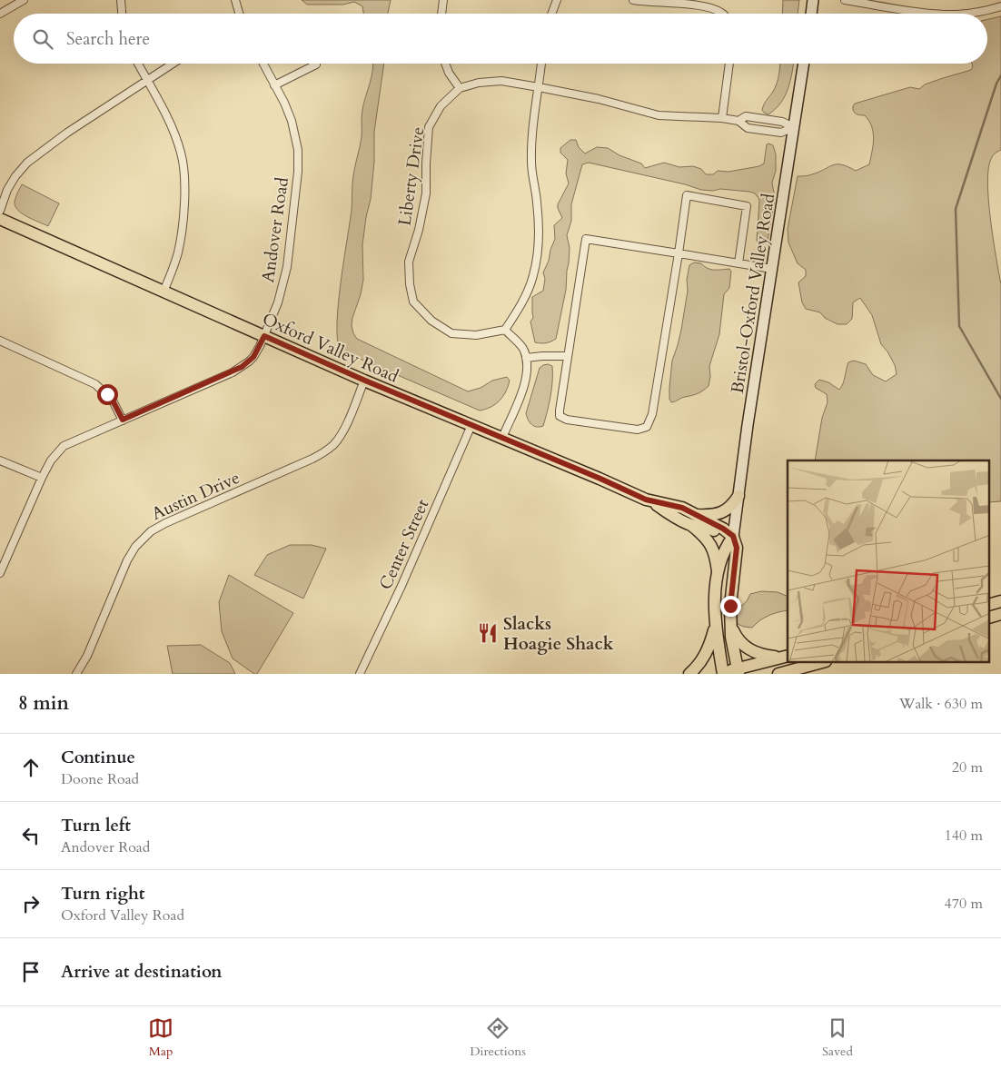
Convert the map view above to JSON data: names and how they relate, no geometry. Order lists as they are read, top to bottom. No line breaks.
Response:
{"streets":{"main road":["Bristol-Oxford Valley Road","Oxford Valley Road"],"street":["Liberty Drive","Andover Road","Austin Drive","Center Street"]},"crossings":[["Andover Road","Oxford Valley Road"],["Bristol-Oxford Valley Road","Oxford Valley Road"],["Oxford Valley Road","Austin Drive"],["Oxford Valley Road","Center Street"]],"places":{"restaurant":["Slacks Hoagie Shack"]},"page":{"search":"Search here","heading":["8 min","Walk · 630 m"],"list":[["Continue","Doone Road","20 m"],["Turn left","Andover Road","140 m"],["Turn right","Oxford Valley Road","470 m"],"Arrive at destination"],"nav":["Map","Directions","Saved"]}}
